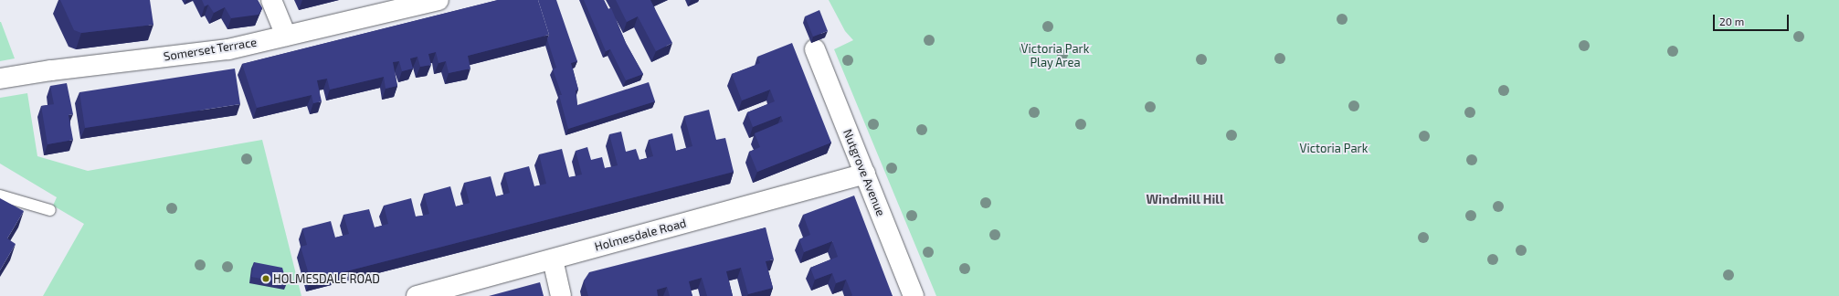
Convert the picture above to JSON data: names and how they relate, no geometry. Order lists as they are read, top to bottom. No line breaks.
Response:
{"streets":{"street":["Somerset Terrace","Nutgrove Avenue","Holmesdale Road"]},"crossings":[["Nutgrove Avenue","Holmesdale Road"]],"districts":["Windmill Hill"],"parks":["Victoria Park Play Area","Victoria Park"],"places":["HOLMESDALE ROAD"],"scale_bar":"20 m"}
